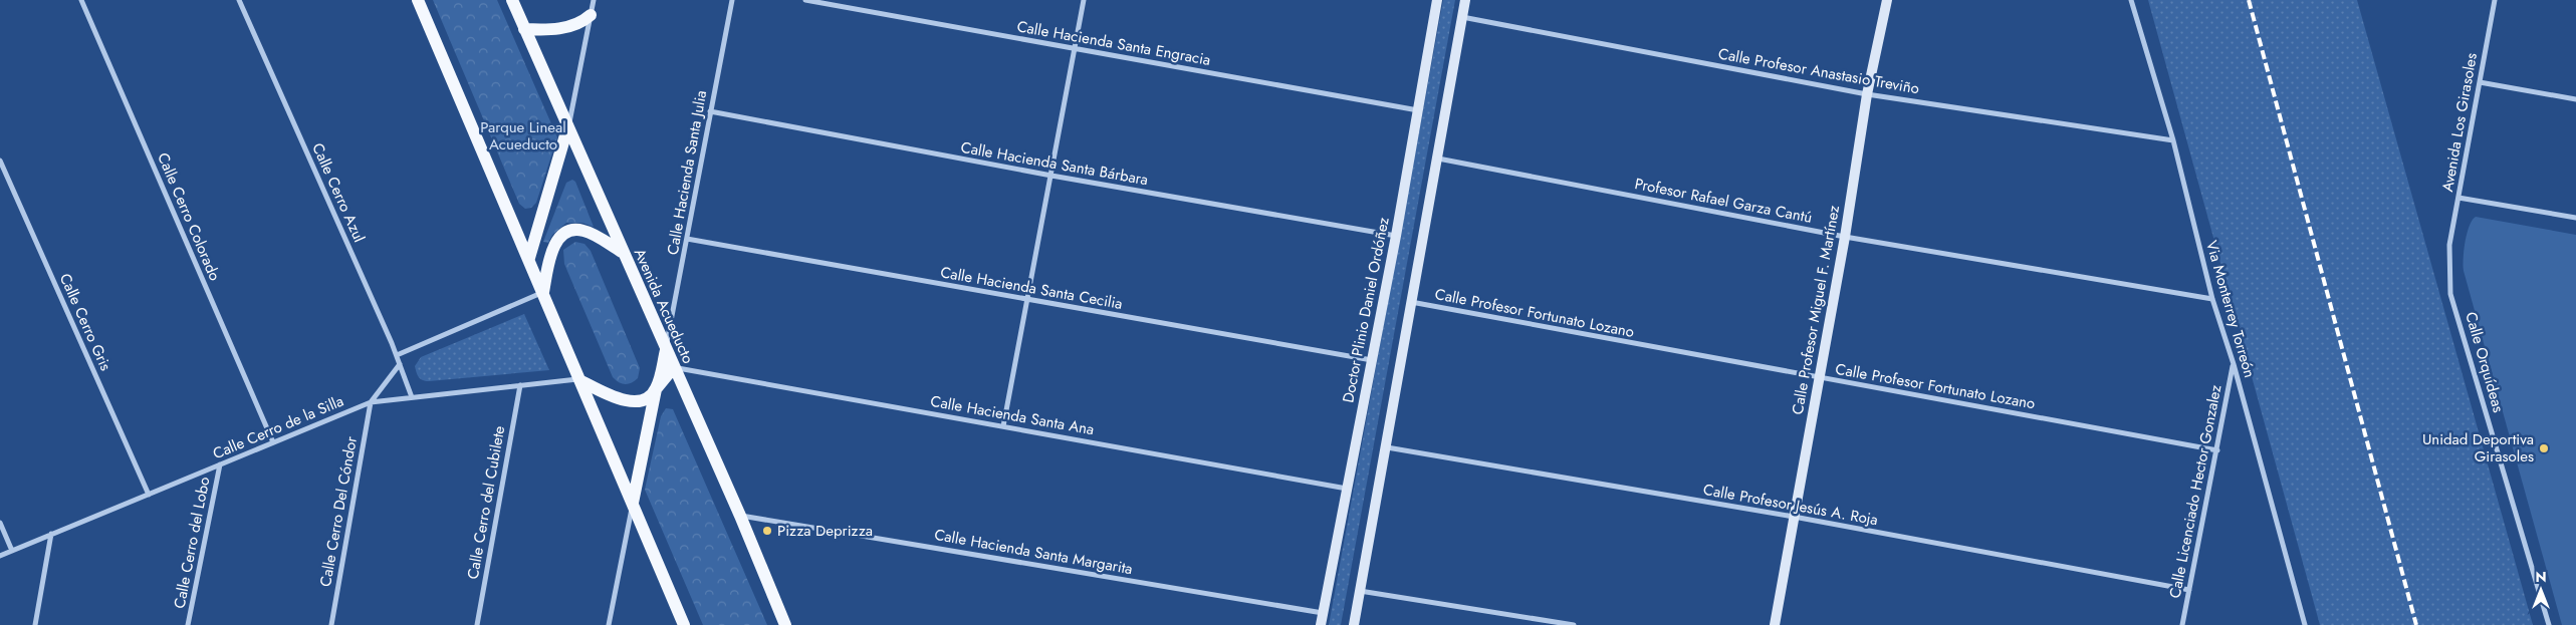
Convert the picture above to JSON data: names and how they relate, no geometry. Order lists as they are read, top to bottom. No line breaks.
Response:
{"streets":{"main road":["Avenida Acueducto"],"street":["Calle Hacienda Santa Engracia","Calle Profesor Anastasio Treviño","Avenida Los Girasoles","Calle Hacienda Santa Bárbara","Calle Hacienda Santa Julia","Calle Cerro Azul","Profesor Rafael Garza Cantú","Calle Cerro Colorado","Calle Hacienda Santa Cecilia","Via Monterrey Torreón","Doctor Plinio Daniel Ordóñez","Calle Profesor Miguel F. Martínez","Calle Profesor Fortunato Lozano","Calle Cerro Gris","Calle Orquídeas","Calle Hacienda Santa Ana","Calle Cerro de la Silla","Calle Licenciado Hector Gonzalez","Calle Cerro del Cubilete","Calle Profesor Jesús A. Roja","Calle Cerro Del Cóndor","Calle Cerro del Lobo","Calle Hacienda Santa Margarita"]},"crossings":[["Calle Hacienda Santa Engracia","Doctor Plinio Daniel Ordóñez"],["Calle Profesor Anastasio Treviño","Via Monterrey Torreón"],["Calle Profesor Anastasio Treviño","Calle Profesor Miguel F. Martínez"],["Avenida Los Girasoles","Calle Orquídeas"],["Calle Hacienda Santa Bárbara","Calle Hacienda Santa Julia"],["Calle Hacienda Santa Bárbara","Doctor Plinio Daniel Ordóñez"],["Calle Hacienda Santa Julia","Calle Hacienda Santa Cecilia"],["Calle Hacienda Santa Julia","Avenida Acueducto"],["Calle Cerro Azul","Calle Cerro de la Silla"],["Profesor Rafael Garza Cantú","Via Monterrey Torreón"],["Profesor Rafael Garza Cantú","Calle Profesor Miguel F. Martínez"],["Calle Cerro Colorado","Calle Cerro de la Silla"],["Calle Hacienda Santa Cecilia","Doctor Plinio Daniel Ordóñez"],["Avenida Acueducto","Calle Hacienda Santa Ana"],["Avenida Acueducto","Calle Hacienda Santa Margarita"],["Via Monterrey Torreón","Calle Licenciado Hector Gonzalez"],["Doctor Plinio Daniel Ordóñez","Calle Hacienda Santa Ana"],["Doctor Plinio Daniel Ordóñez","Calle Hacienda Santa Margarita"],["Calle Profesor Miguel F. Martínez","Calle Profesor Fortunato Lozano"],["Calle Profesor Miguel F. Martínez","Calle Profesor Jesús A. Roja"],["Calle Profesor Fortunato Lozano","Calle Licenciado Hector Gonzalez"],["Calle Cerro Gris","Calle Cerro de la Silla"],["Calle Cerro de la Silla","Calle Cerro del Cubilete"],["Calle Cerro de la Silla","Calle Cerro Del Cóndor"],["Calle Cerro de la Silla","Calle Cerro del Lobo"],["Calle Licenciado Hector Gonzalez","Calle Profesor Jesús A. Roja"]],"parks":["Parque Lineal Acueducto"],"places":["Unidad Deportiva Girasoles","Pizza Deprizza"],"north":"top"}
